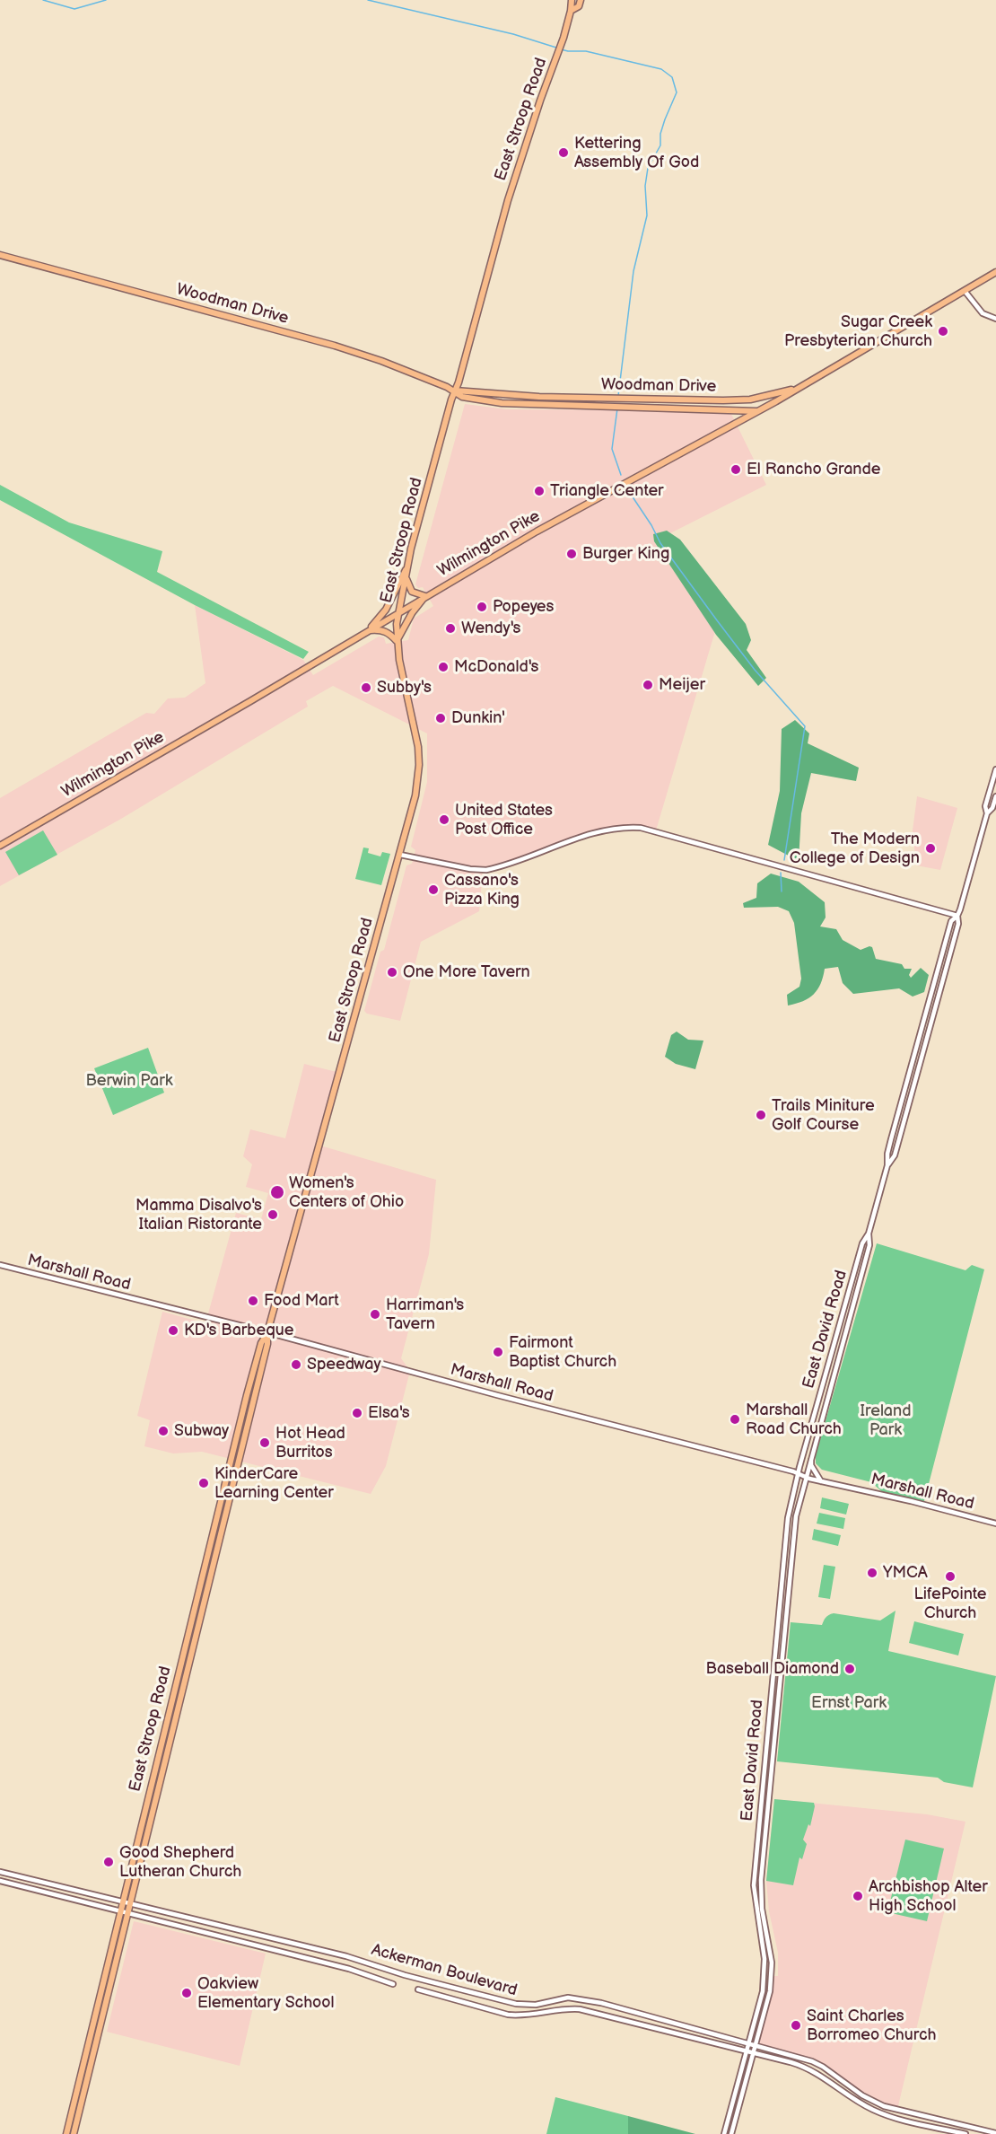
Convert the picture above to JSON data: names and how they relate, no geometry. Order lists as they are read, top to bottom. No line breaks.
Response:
{"streets":{"main road":["East Stroop Road","Woodman Drive","Wilmington Pike"],"street":["Marshall Road","East David Road","Ackerman Boulevard"]},"crossings":[["East Stroop Road","Woodman Drive"],["East Stroop Road","Wilmington Pike"],["East Stroop Road","Marshall Road"],["East Stroop Road","Ackerman Boulevard"],["Woodman Drive","Wilmington Pike"],["Marshall Road","East David Road"],["East David Road","Ackerman Boulevard"]],"parks":["Berwin Park","Ireland Park","Ernst Park"],"places":["Kettering Assembly Of God","Sugar Creek Presbyterian Church","El Rancho Grande","Triangle Center","Burger King","Popeyes","Wendy's","McDonald's","Meijer","Subby's","Dunkin'","United States Post Office","The Modern College of Design","Cassano's Pizza King","One More Tavern","Trails Miniture Golf Course","Women's Centers of Ohio","Mamma Disalvo's Italian Ristorante","Food Mart","Harriman's Tavern","KD's Barbeque","Fairmont Baptist Church","Speedway","Elsa's","Marshall Road Church","Subway","Hot Head Burritos","KinderCare Learning Center","YMCA","LifePointe Church","Baseball Diamond","Good Shepherd Lutheran Church","Archbishop Alter High School","Oakview Elementary School","Saint Charles Borromeo Church"]}
